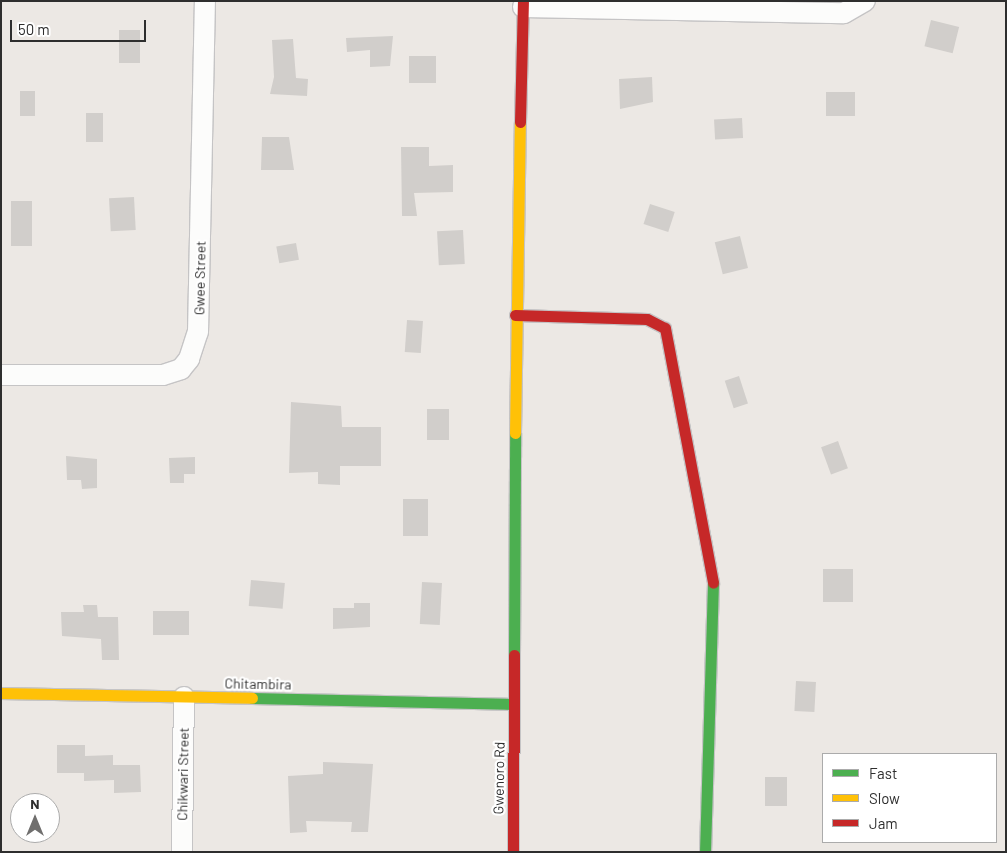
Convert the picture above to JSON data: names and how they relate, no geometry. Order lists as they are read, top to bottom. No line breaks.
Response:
{"streets":{"street":["Gwee Street","Chitambira","Chikwari Street","Gwenoro Rd"]},"crossings":[["Chitambira","Chikwari Street"],["Chitambira","Gwenoro Rd"]],"legend":["Fast","Slow","Jam"],"scale_bar":"50 m","north":"top"}
